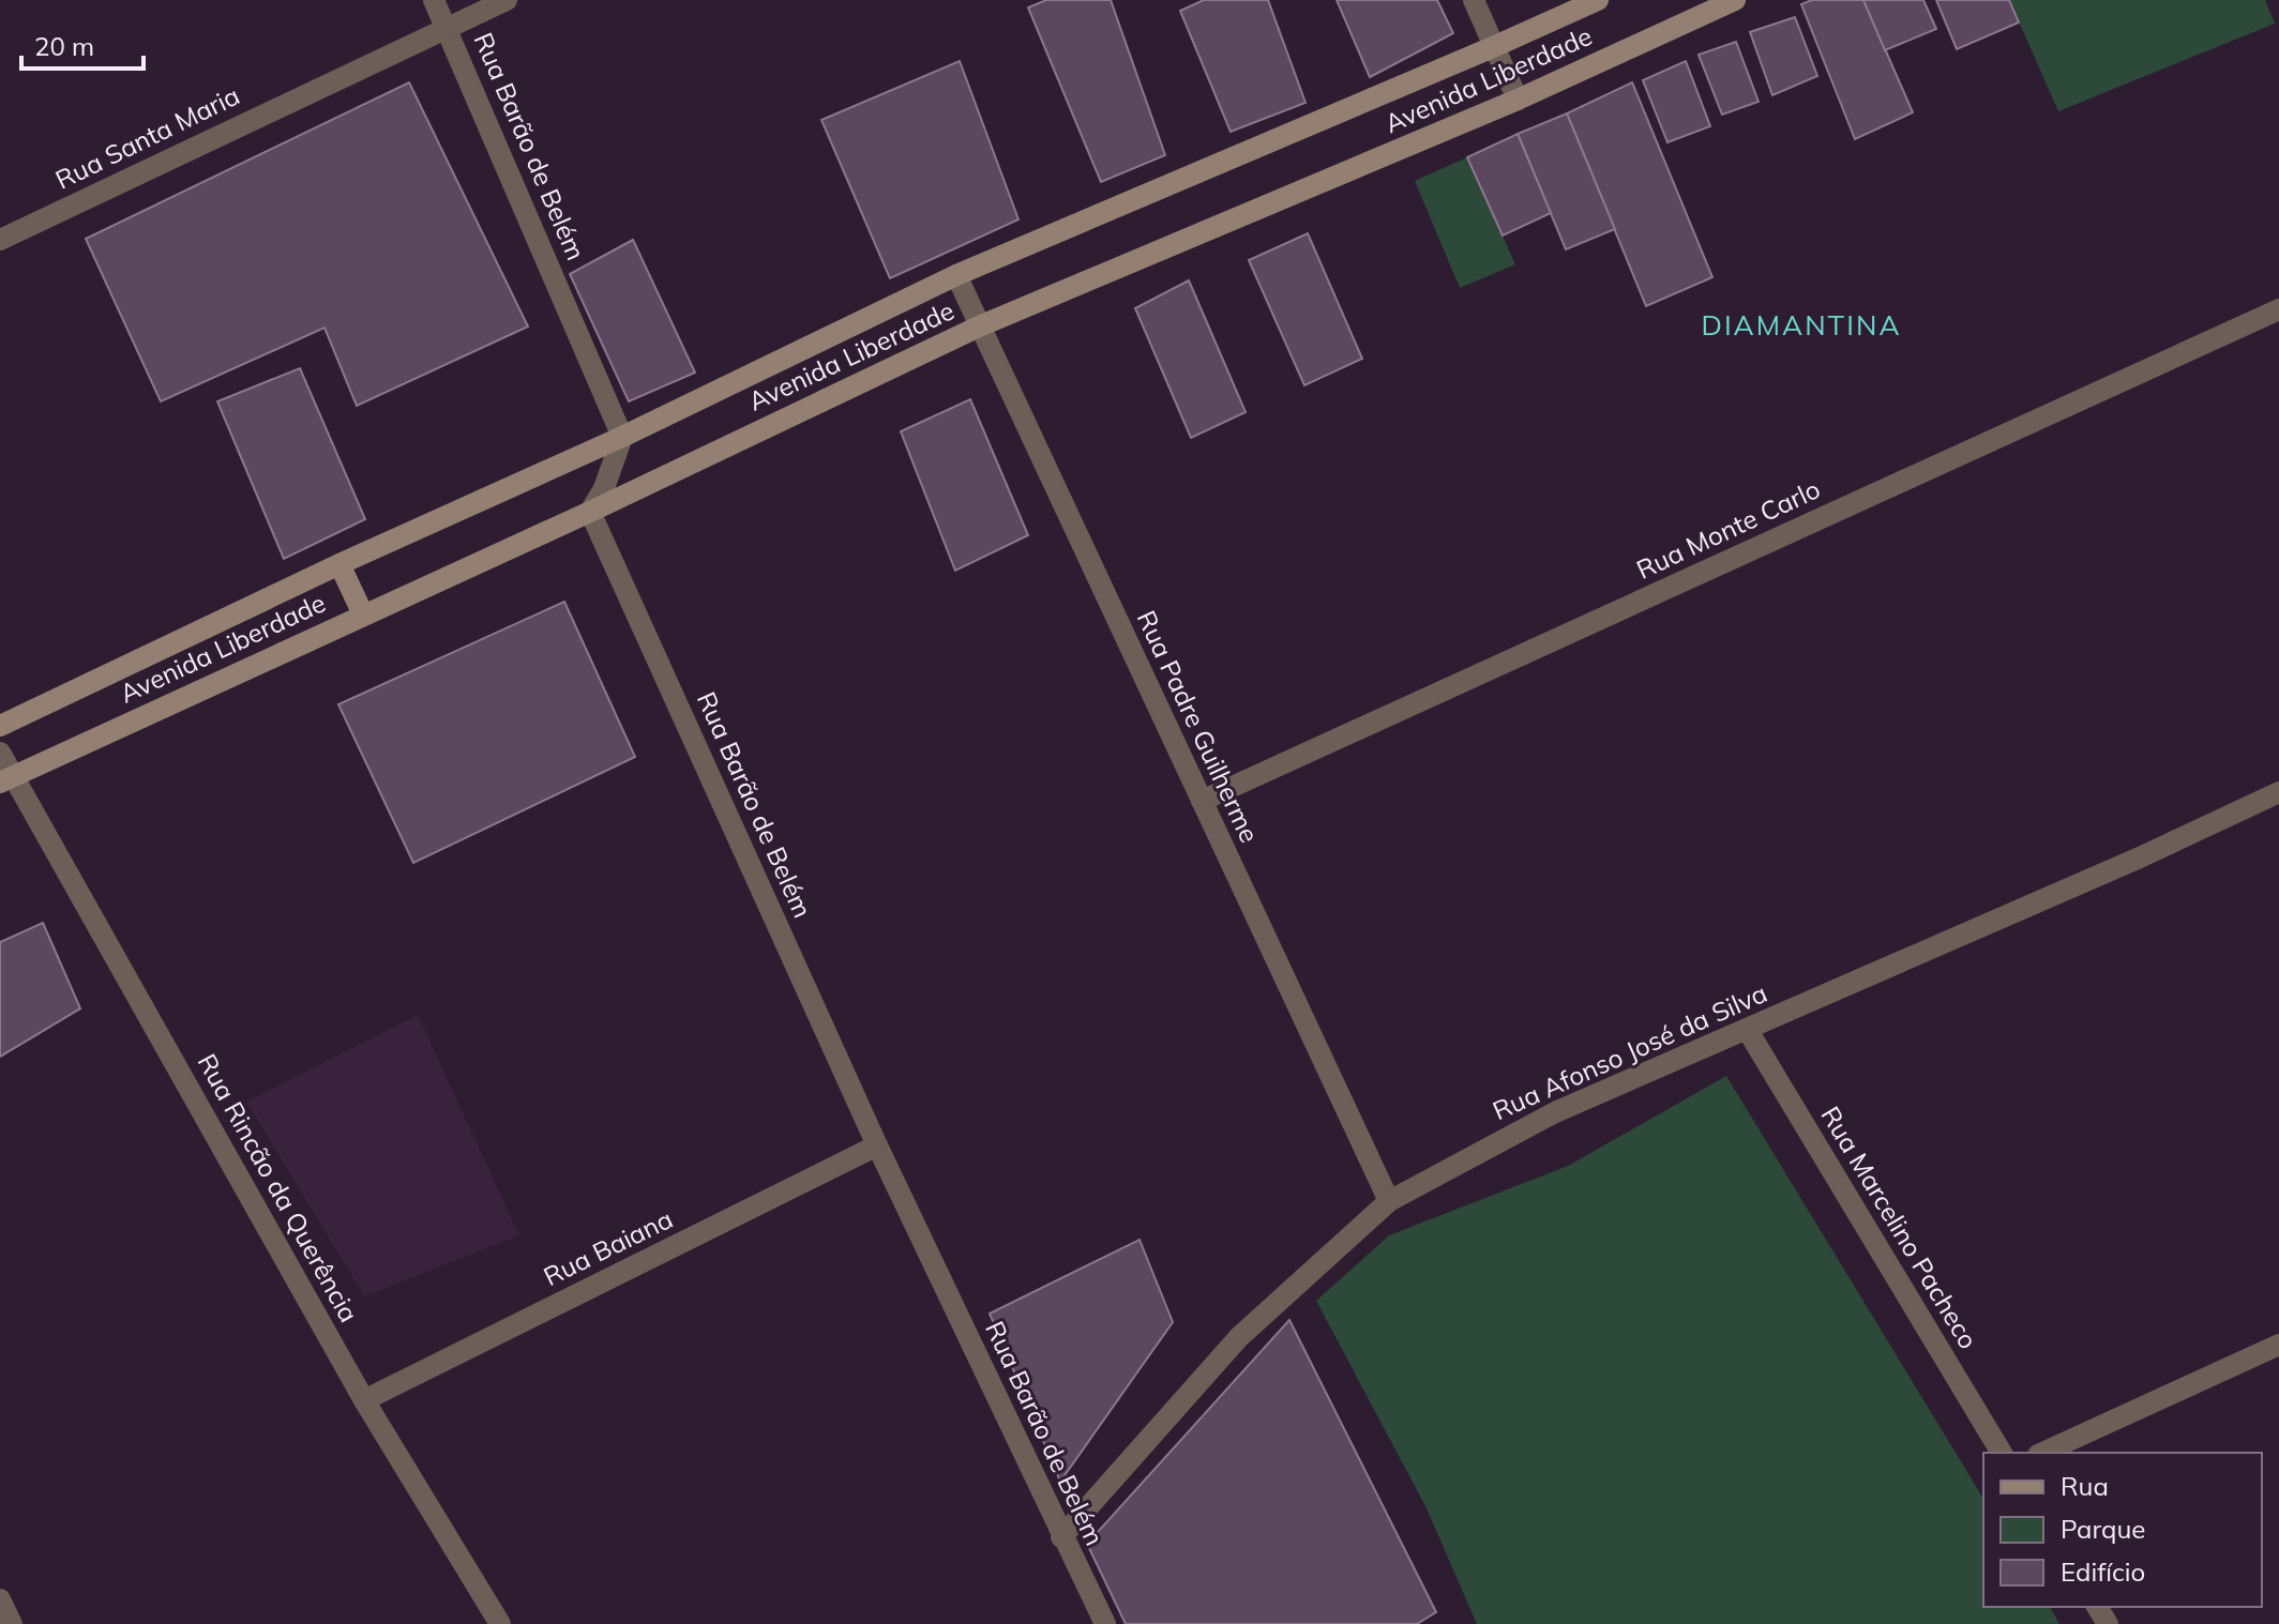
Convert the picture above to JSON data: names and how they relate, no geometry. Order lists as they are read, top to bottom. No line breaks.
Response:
{"streets":{"main road":["Avenida Liberdade"],"street":["Rua Santa Maria","Rua Barão de Belém","Rua Monte Carlo","Rua Padre Guilherme","Rua Afonso José da Silva","Rua Rincão da Querência","Rua Marcelino Pacheco","Rua Baiana"]},"crossings":[["Avenida Liberdade","Rua Barão de Belém"],["Avenida Liberdade","Rua Padre Guilherme"],["Avenida Liberdade","Rua Rincão da Querência"],["Rua Santa Maria","Rua Barão de Belém"],["Rua Barão de Belém","Rua Afonso José da Silva"],["Rua Barão de Belém","Rua Baiana"],["Rua Monte Carlo","Rua Padre Guilherme"],["Rua Padre Guilherme","Rua Afonso José da Silva"],["Rua Afonso José da Silva","Rua Marcelino Pacheco"],["Rua Rincão da Querência","Rua Baiana"]],"districts":["DIAMANTINA"],"legend":["Rua","Parque","Edifício"],"scale_bar":"20 m"}
